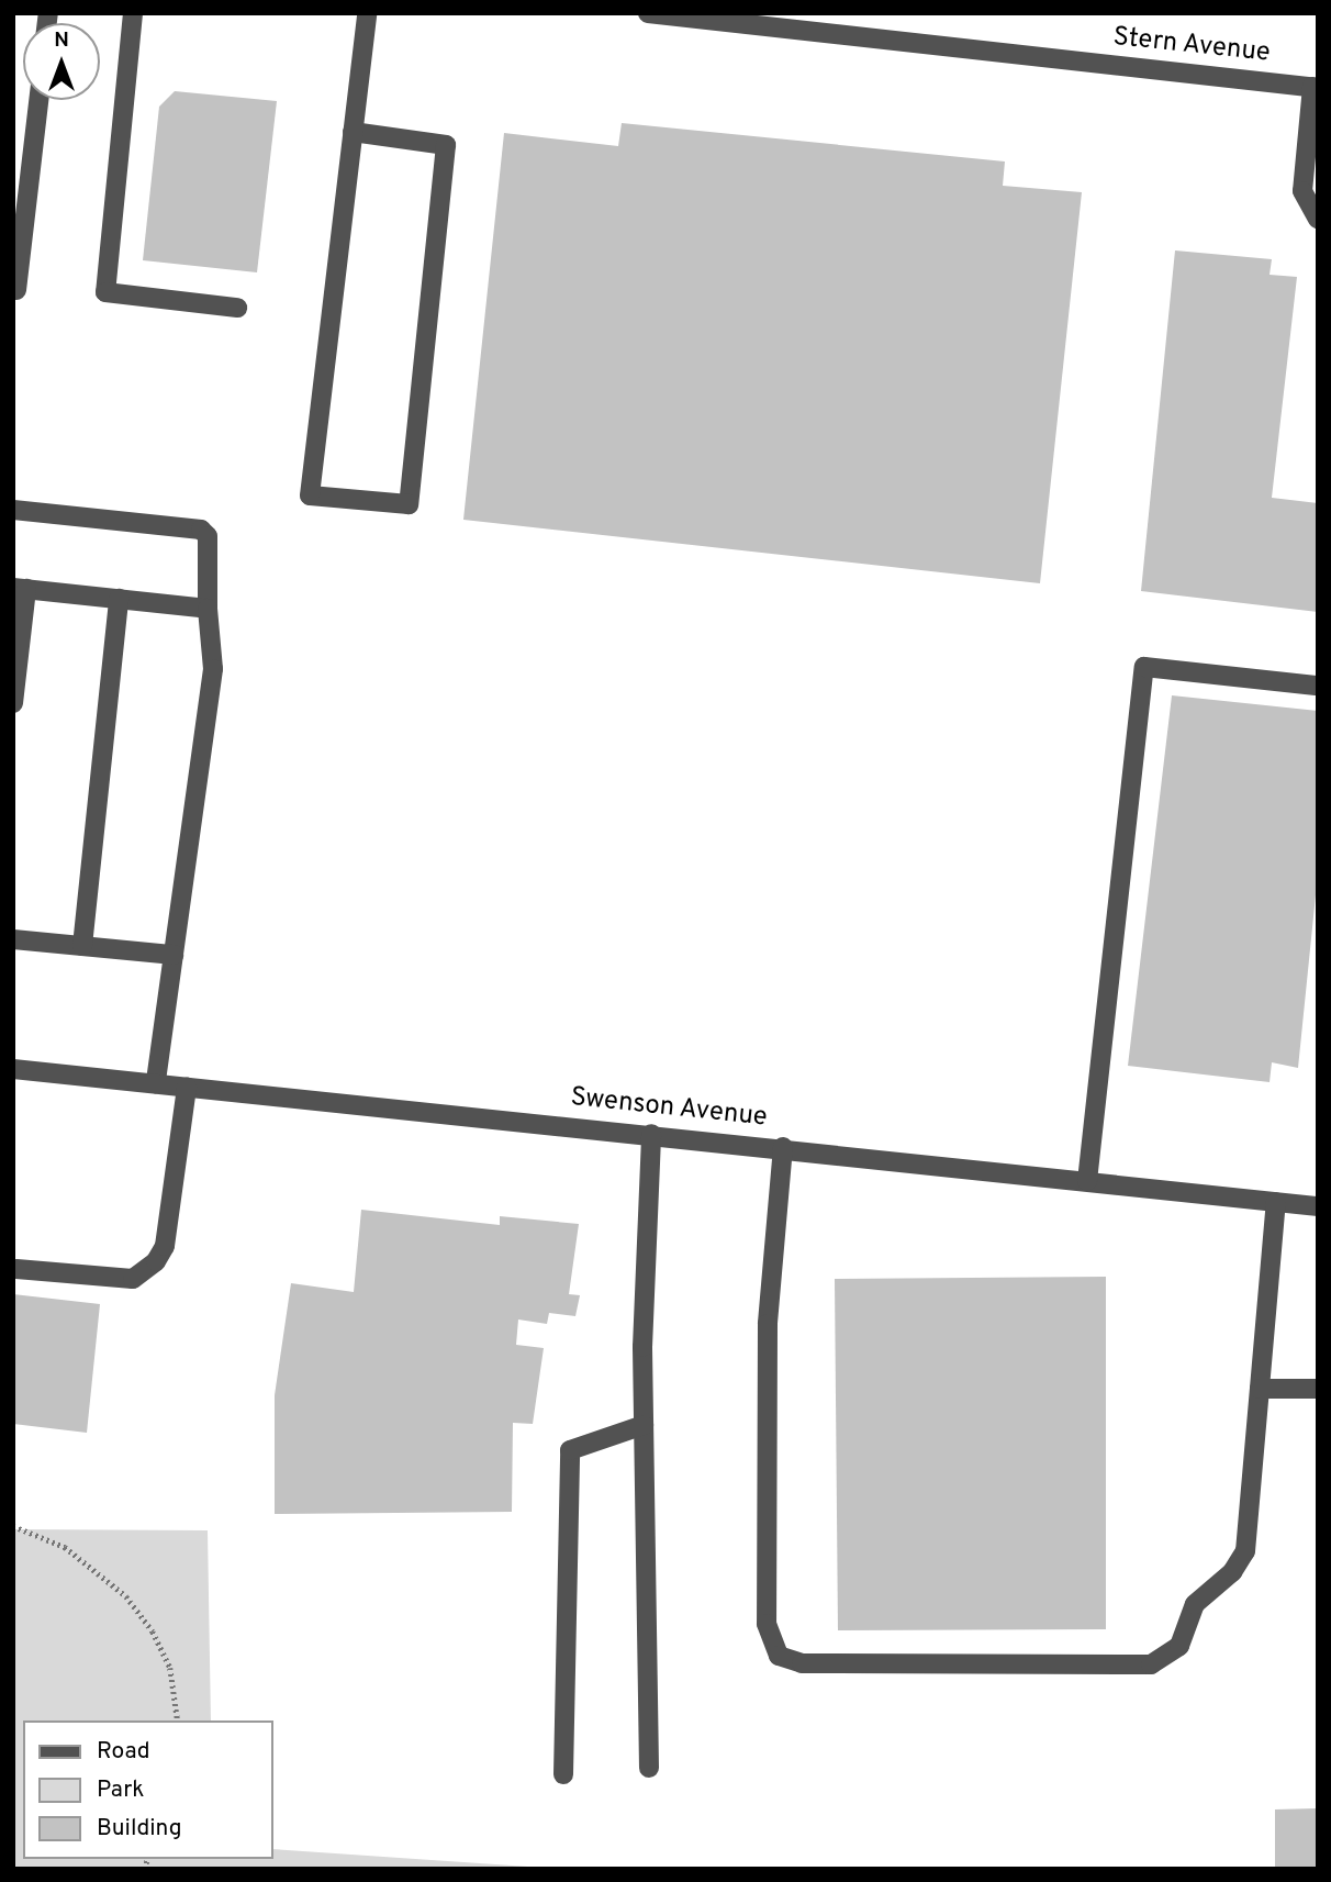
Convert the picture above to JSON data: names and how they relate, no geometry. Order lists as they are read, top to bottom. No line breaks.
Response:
{"streets":{"street":["Stern Avenue","Swenson Avenue"]},"legend":["Road","Park","Building"],"north":"top"}
